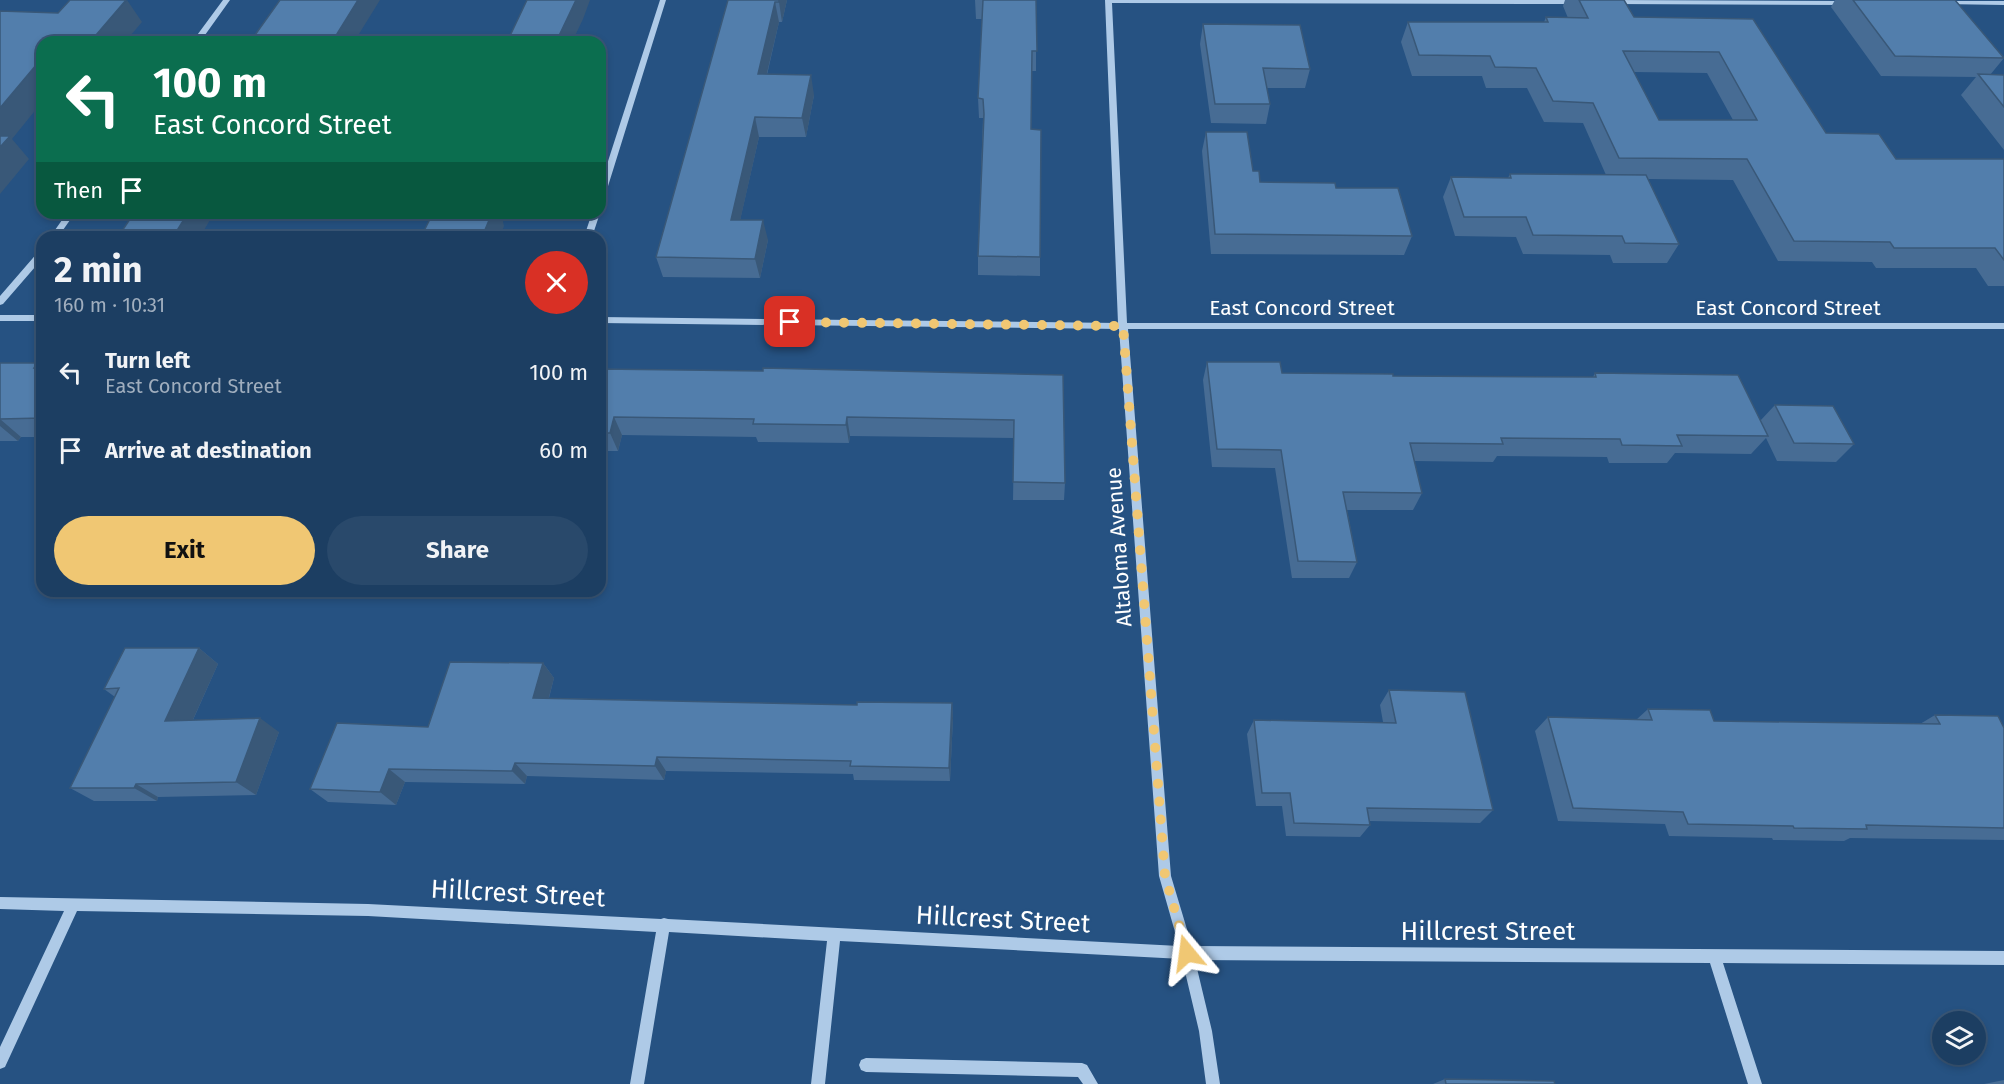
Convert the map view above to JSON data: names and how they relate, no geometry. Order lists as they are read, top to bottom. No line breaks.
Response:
{"streets":{"street":["East Concord Street","Altaloma Avenue","Hillcrest Street"]},"crossings":[["East Concord Street","Altaloma Avenue"],["Altaloma Avenue","Hillcrest Street"]],"page":{"turn":["100 m","East Concord Street"],"then":"Then","heading":["2 min","160 m · 10:31"],"list":[{"name":"Turn left","note":"East Concord Street","value":"100 m"},{"name":"Arrive at destination","value":"60 m"}],"buttons":["Exit","Share"]}}
